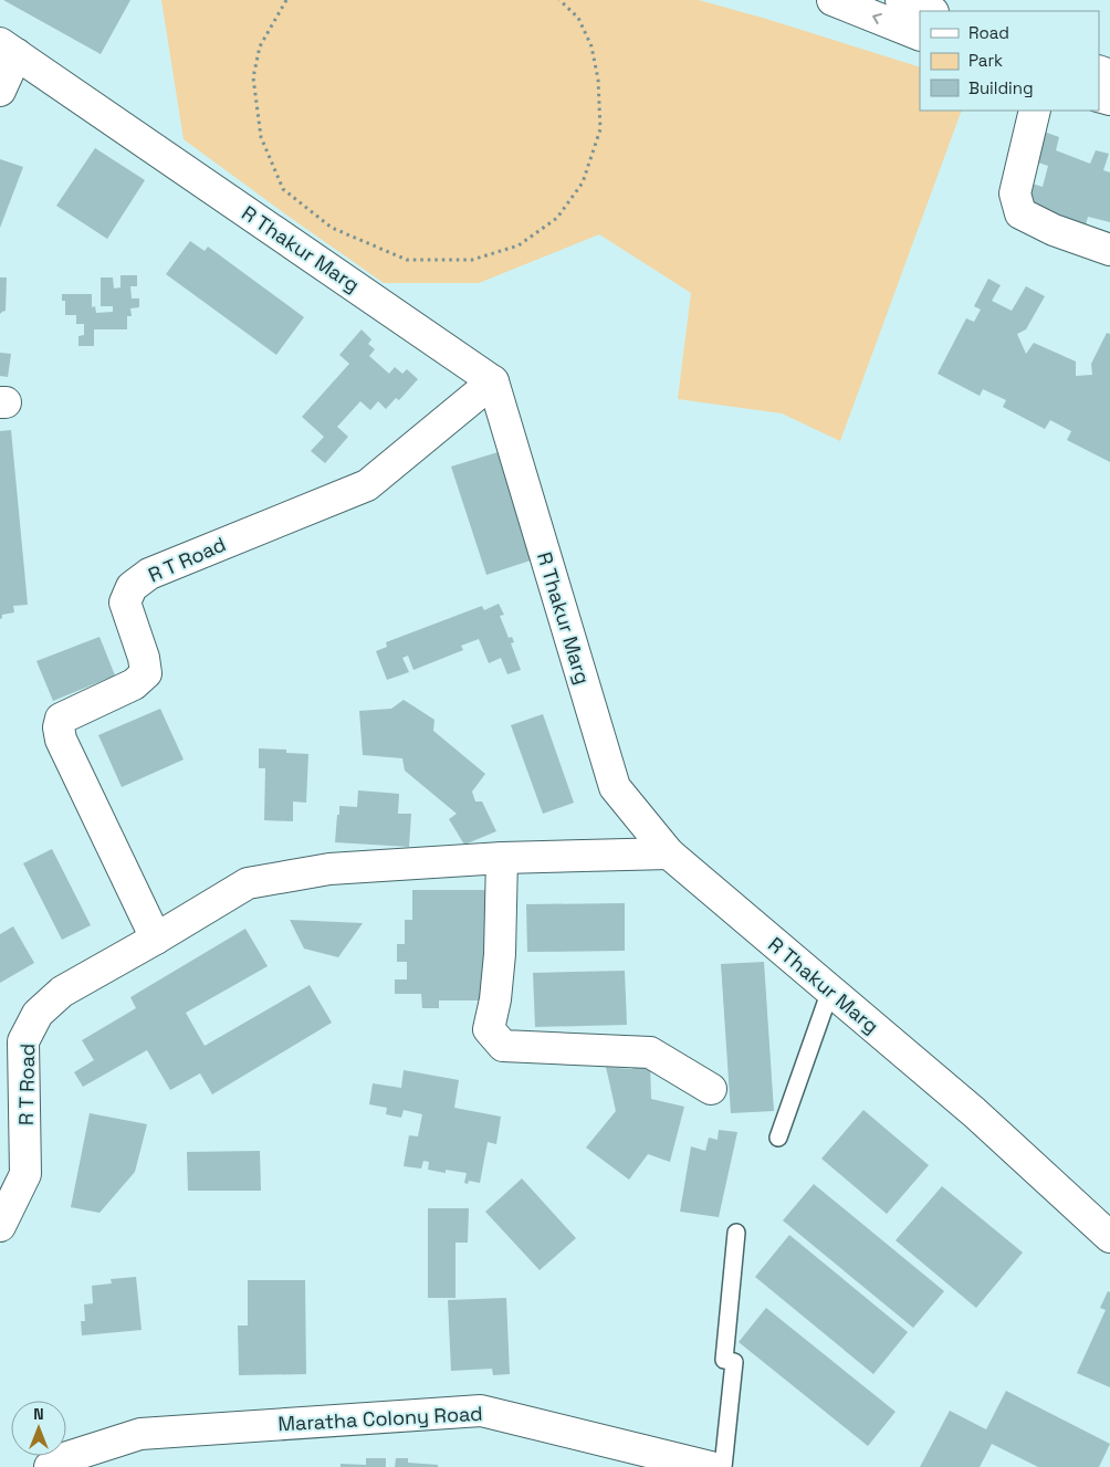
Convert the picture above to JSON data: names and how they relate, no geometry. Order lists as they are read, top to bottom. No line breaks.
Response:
{"streets":{"street":["R Thakur Marg","R T Road","Maratha Colony Road"]},"crossings":[["R Thakur Marg","R T Road"]],"legend":["Road","Park","Building"],"north":"top"}
